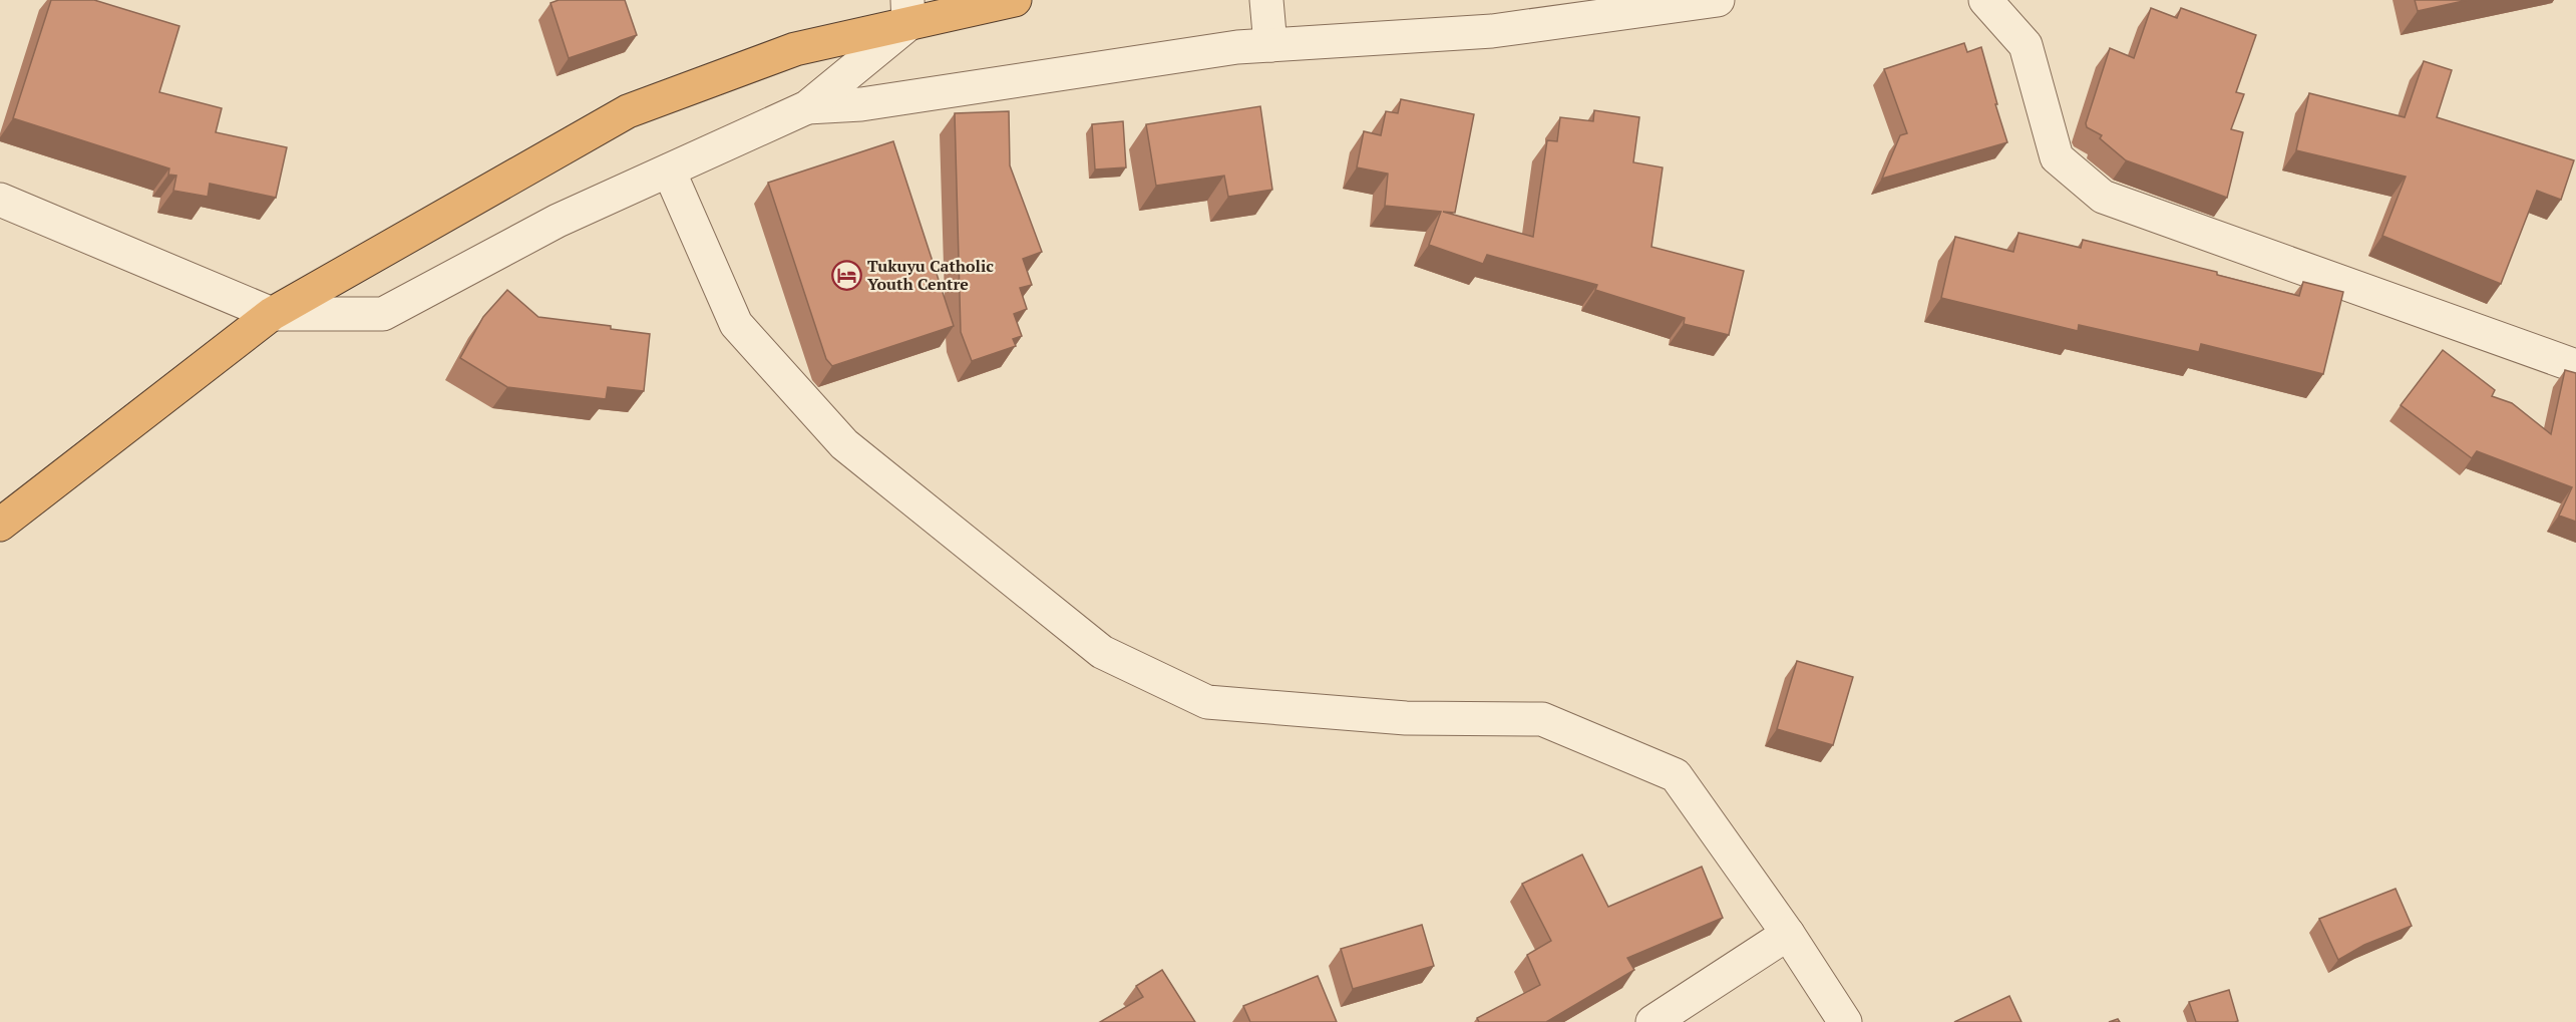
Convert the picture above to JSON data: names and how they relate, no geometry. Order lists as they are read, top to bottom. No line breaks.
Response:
{"places":{"hotel":["Tukuyu Catholic Youth Centre"]}}
